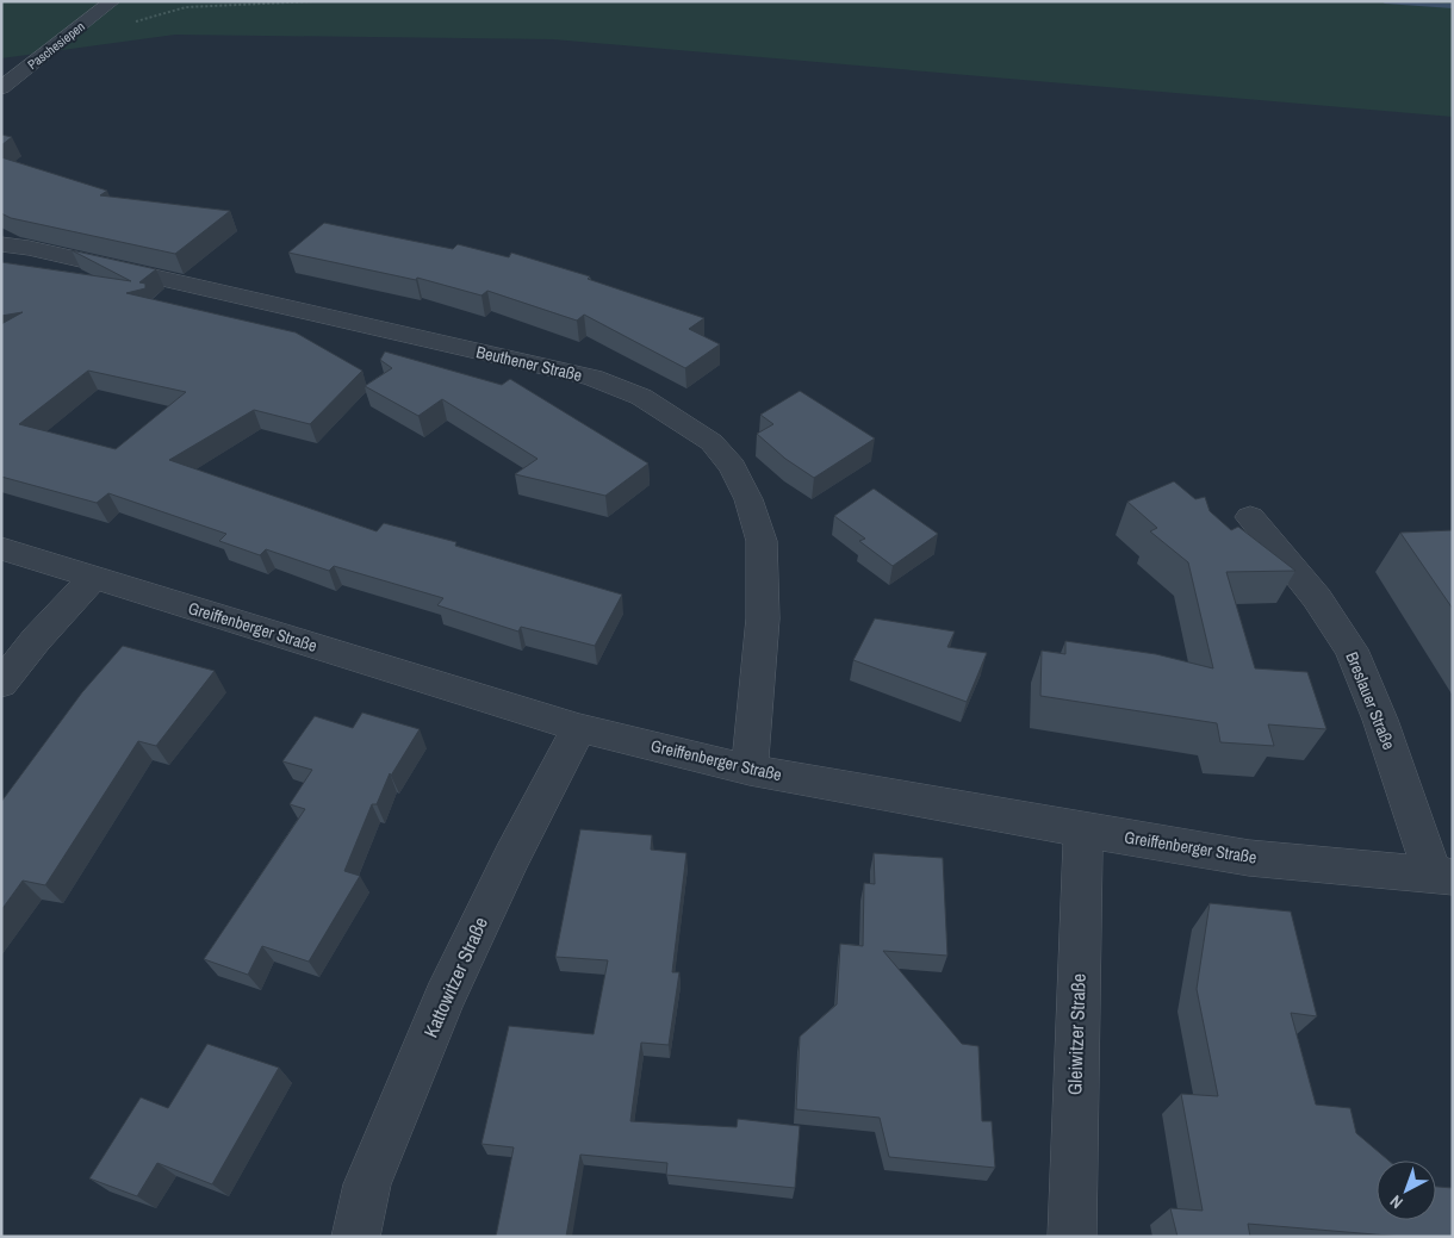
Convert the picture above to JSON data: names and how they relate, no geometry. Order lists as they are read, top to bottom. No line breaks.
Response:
{"streets":{"street":["Paschesiepen","Beuthener Straße","Greiffenberger Straße","Breslauer Straße","Kattowitzer Straße","Gleiwitzer Straße"]},"crossings":[["Beuthener Straße","Greiffenberger Straße"],["Greiffenberger Straße","Breslauer Straße"],["Greiffenberger Straße","Kattowitzer Straße"],["Greiffenberger Straße","Gleiwitzer Straße"]],"north":"bottom left"}
